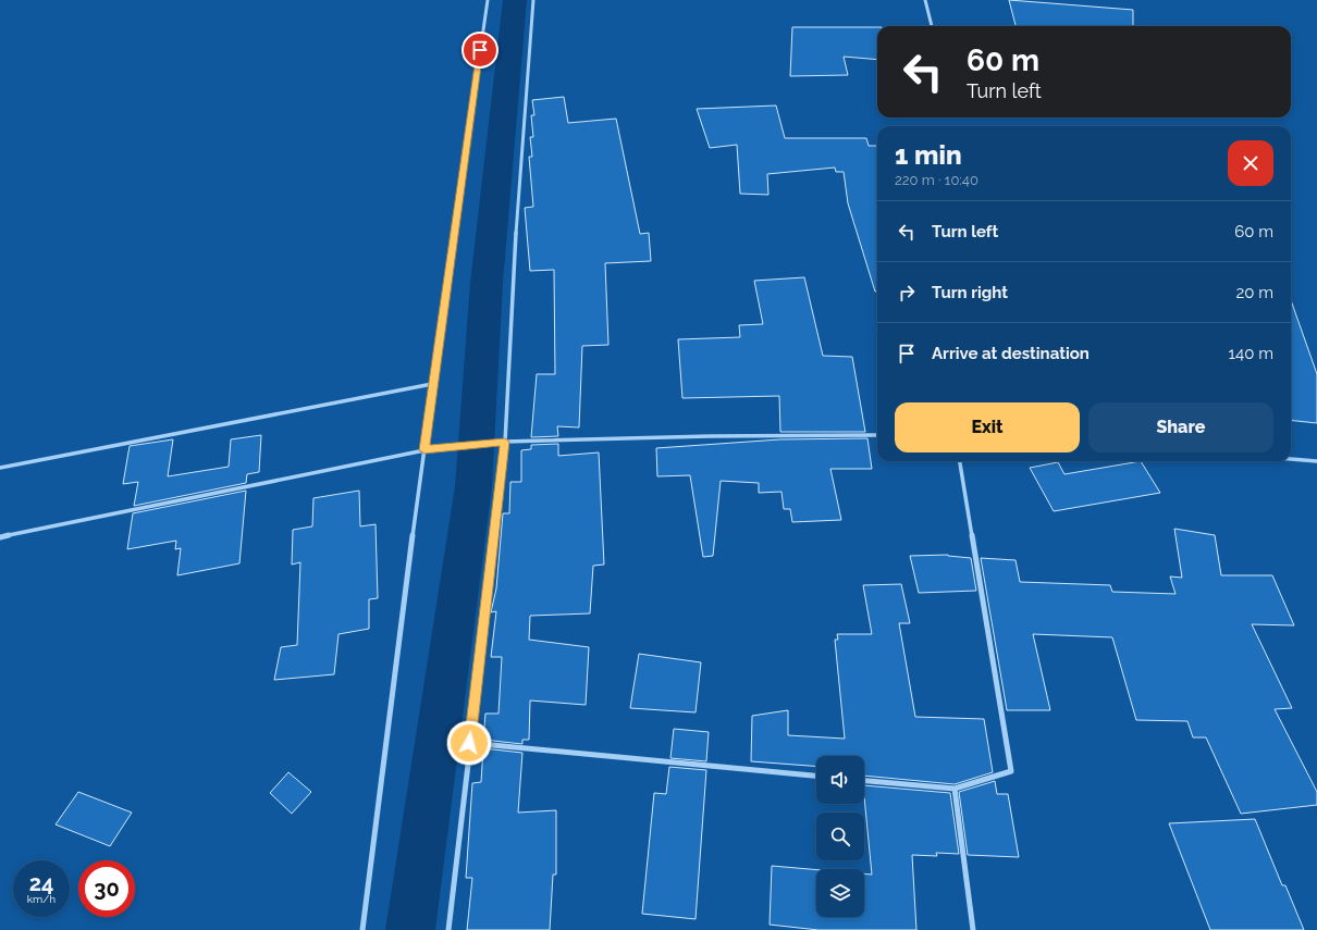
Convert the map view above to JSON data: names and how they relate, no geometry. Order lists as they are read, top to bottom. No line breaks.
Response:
{"page":{"turn":["60 m","Turn left"],"heading":["1 min","220 m · 10:40"],"list":[{"name":"Turn left","value":"60 m"},{"name":"Turn right","value":"20 m"},{"name":"Arrive at destination","value":"140 m"}],"buttons":["Exit","Share"],"speed":"24 km/h","limit":"30"}}
